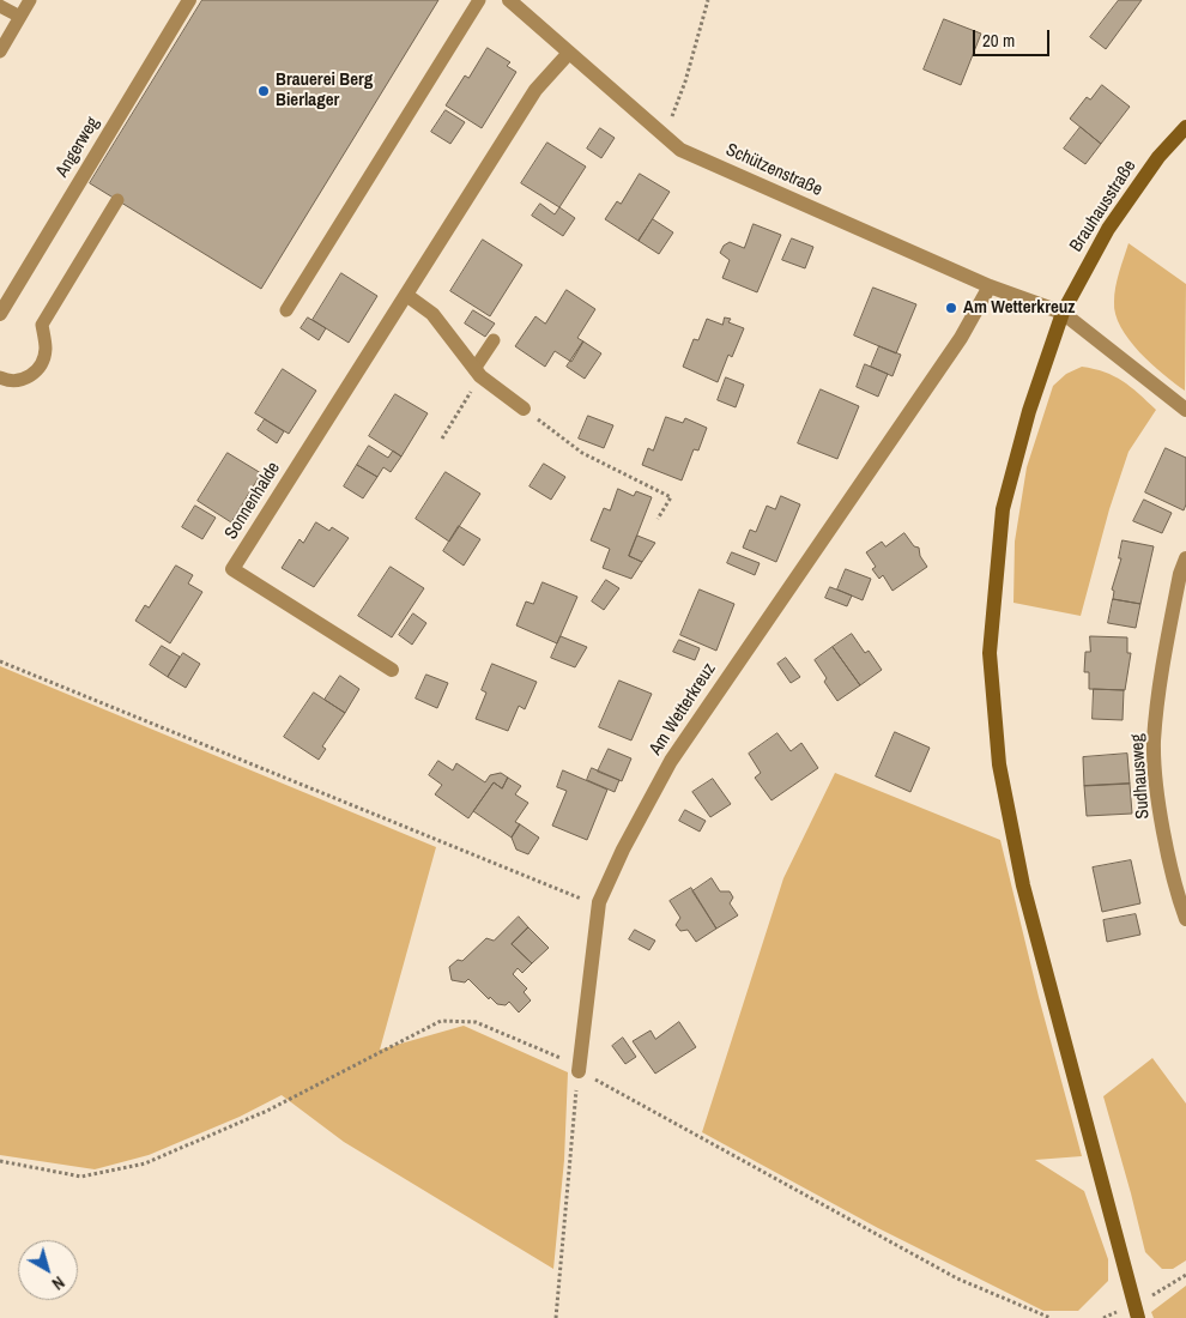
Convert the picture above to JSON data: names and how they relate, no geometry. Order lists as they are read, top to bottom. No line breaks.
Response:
{"streets":{"street":["Angerweg","Schützenstraße","Brauhausstraße","Sonnenhalde","Am Wetterkreuz","Sudhausweg"]},"crossings":[["Schützenstraße","Brauhausstraße"],["Schützenstraße","Sonnenhalde"],["Schützenstraße","Am Wetterkreuz"]],"places":["Brauerei Berg Bierlager","Am Wetterkreuz"],"scale_bar":"20 m","north":"bottom right"}
